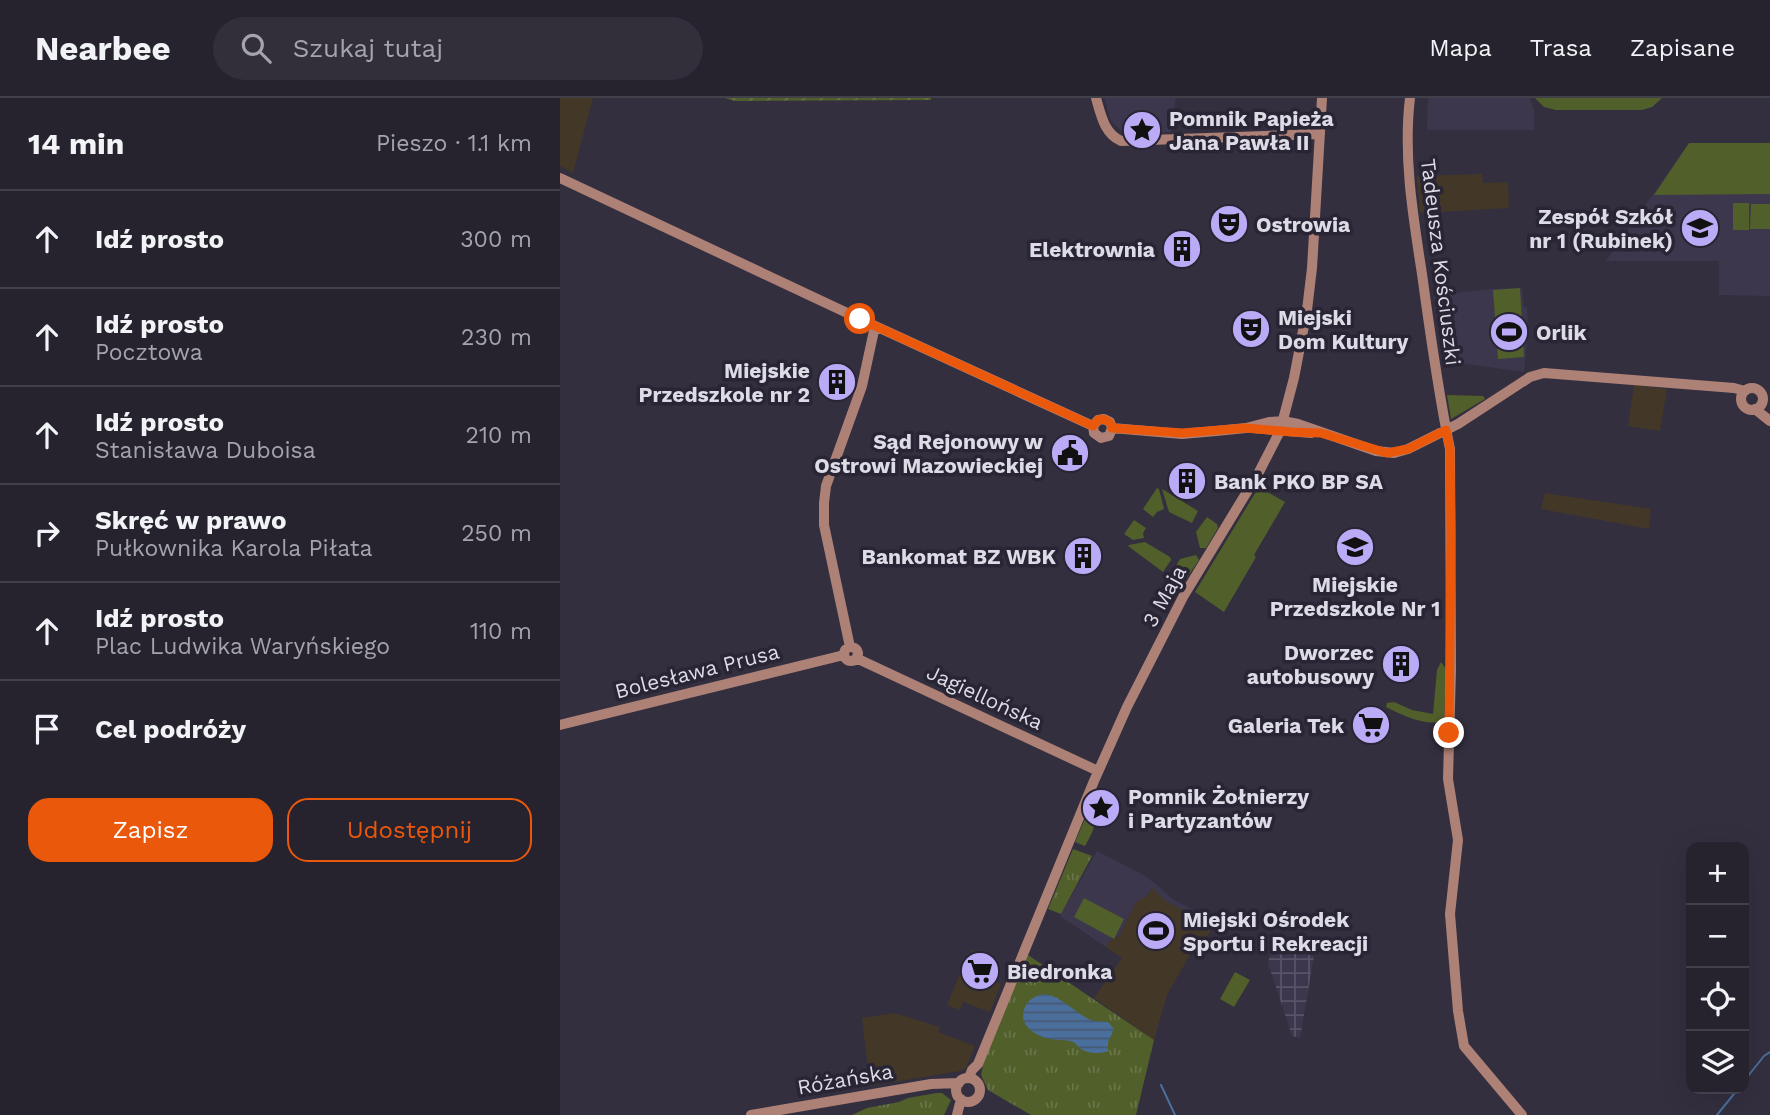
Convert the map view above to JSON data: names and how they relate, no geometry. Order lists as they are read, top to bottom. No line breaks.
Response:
{"streets":{"street":["Tadeusza Kościuszki","3 Maja","Bolesława Prusa","Jagiellońska","Różańska"]},"crossings":[["3 Maja","Jagiellońska"],["3 Maja","Różańska"],["Bolesława Prusa","Jagiellońska"]],"places":{"place":["Pomnik Papieża Jana Pawła II","Pomnik Żołnierzy i Partyzantów"],"theatre":["Ostrowia","Miejski Dom Kultury"],"school or university":["Zespół Szkół nr 1 (Rubinek)","Miejskie Przedszkole Nr 1"],"building":["Elektrownia","Miejskie Przedszkole nr 2","Bank PKO BP SA","Bankomat BZ WBK","Dworzec autobusowy"],"sports":["Orlik","Miejski Ośrodek Sportu i Rekreacji"],"public building":["Sąd Rejonowy w Ostrowi Mazowieckiej"],"supermarket":["Galeria Tek","Biedronka"]},"page":{"header":"Nearbee","search":"Szukaj tutaj","nav":["Mapa","Trasa","Zapisane"],"heading":["14 min","Pieszo · 1.1 km"],"list":[["Idź prosto","300 m"],["Idź prosto","Pocztowa","230 m"],["Idź prosto","Stanisława Duboisa","210 m"],["Skręć w prawo","Pułkownika Karola Piłata","250 m"],["Idź prosto","Plac Ludwika Waryńskiego","110 m"],"Cel podróży"],"buttons":["Zapisz","Udostępnij"],"map_buttons":["+","−"]}}
